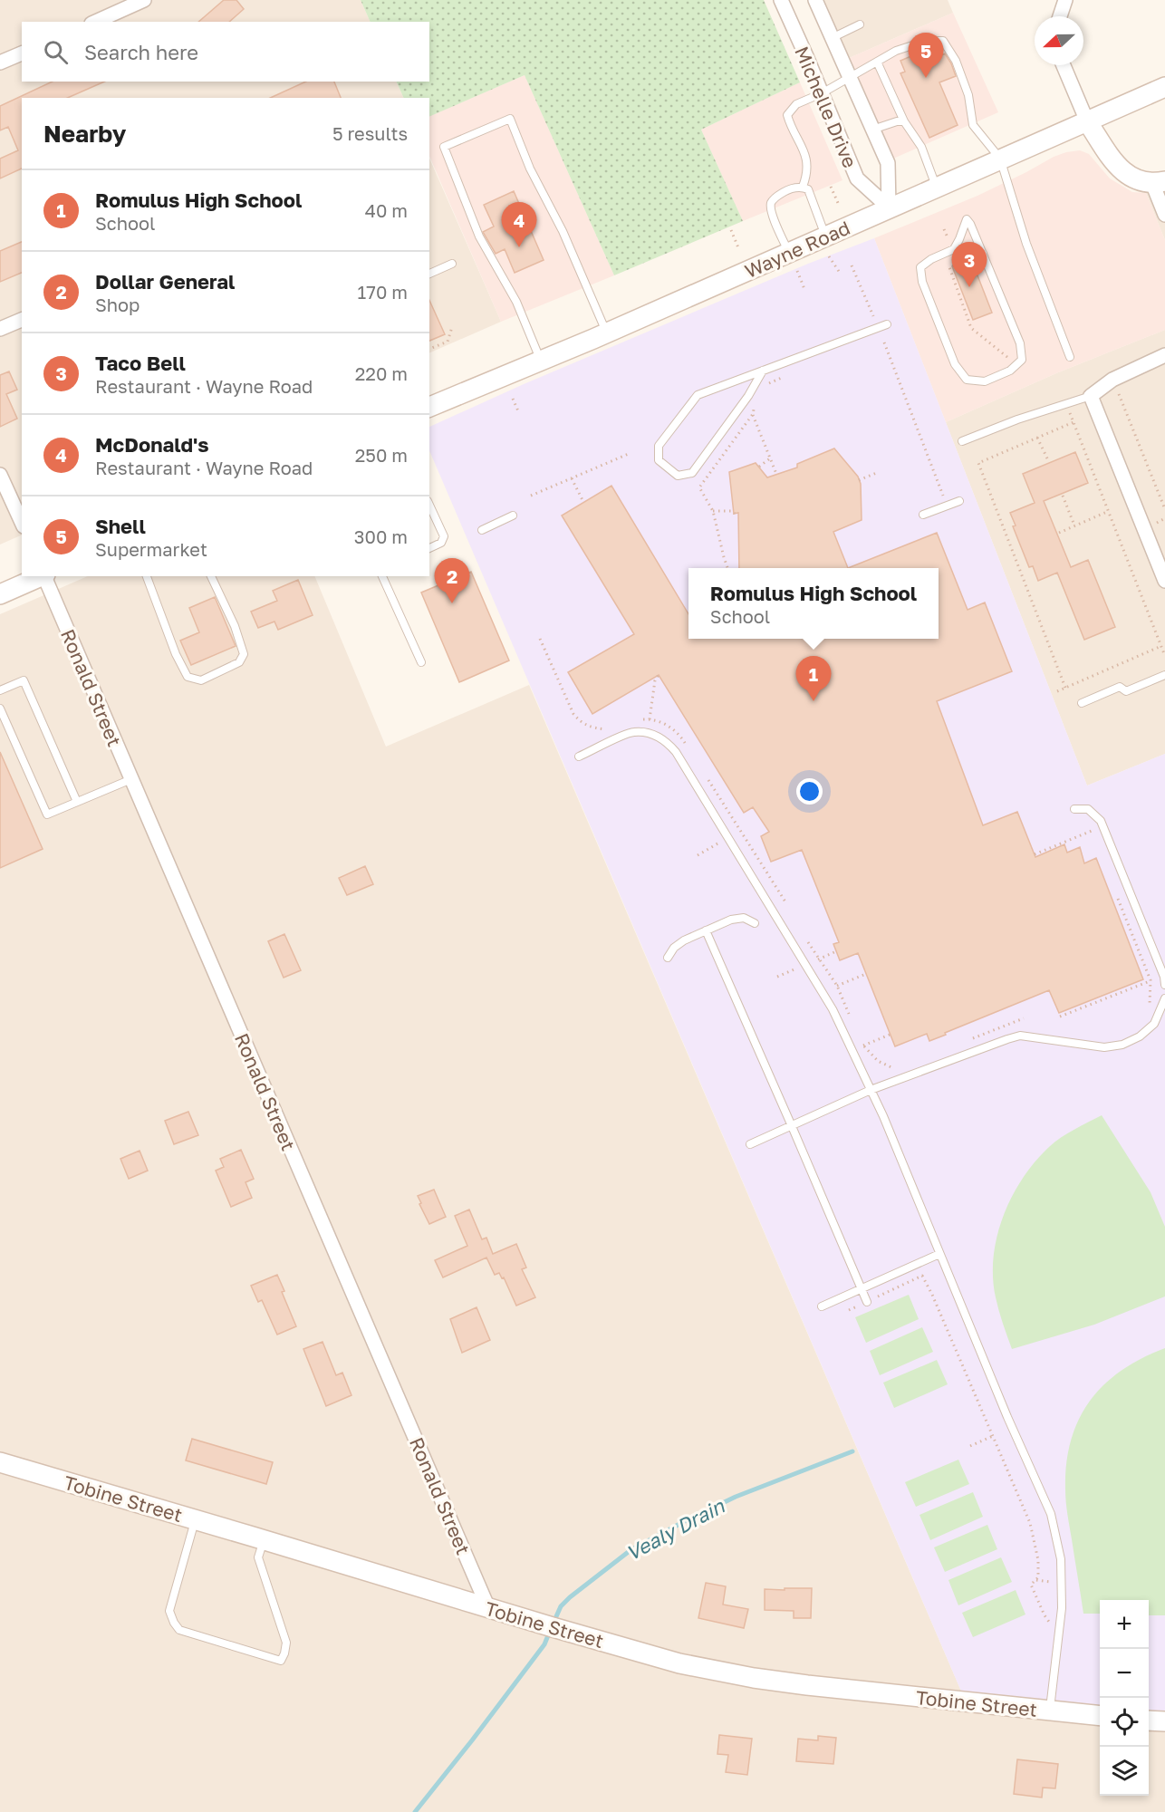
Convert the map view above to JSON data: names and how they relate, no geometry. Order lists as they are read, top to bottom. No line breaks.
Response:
{"streets":{"street":["Michelle Drive","Wayne Road","Ronald Street","Tobine Street"]},"crossings":[["Michelle Drive","Wayne Road"],["Ronald Street","Tobine Street"]],"water":["Vealy Drain"],"north":"left","page":{"search":"Search here","pins":["5","4","3","2","1"],"heading":["Nearby","5 results"],"list":[{"mark":"1","name":"Romulus High School","note":"School","value":"40 m"},{"mark":"2","name":"Dollar General","note":"Shop","value":"170 m"},{"mark":"3","name":"Taco Bell","note":"Restaurant · Wayne Road","value":"220 m"},{"mark":"4","name":"McDonald's","note":"Restaurant · Wayne Road","value":"250 m"},{"mark":"5","name":"Shell","note":"Supermarket","value":"300 m"}],"popup":["Romulus High School","School"],"map_buttons":["+","−"]}}
